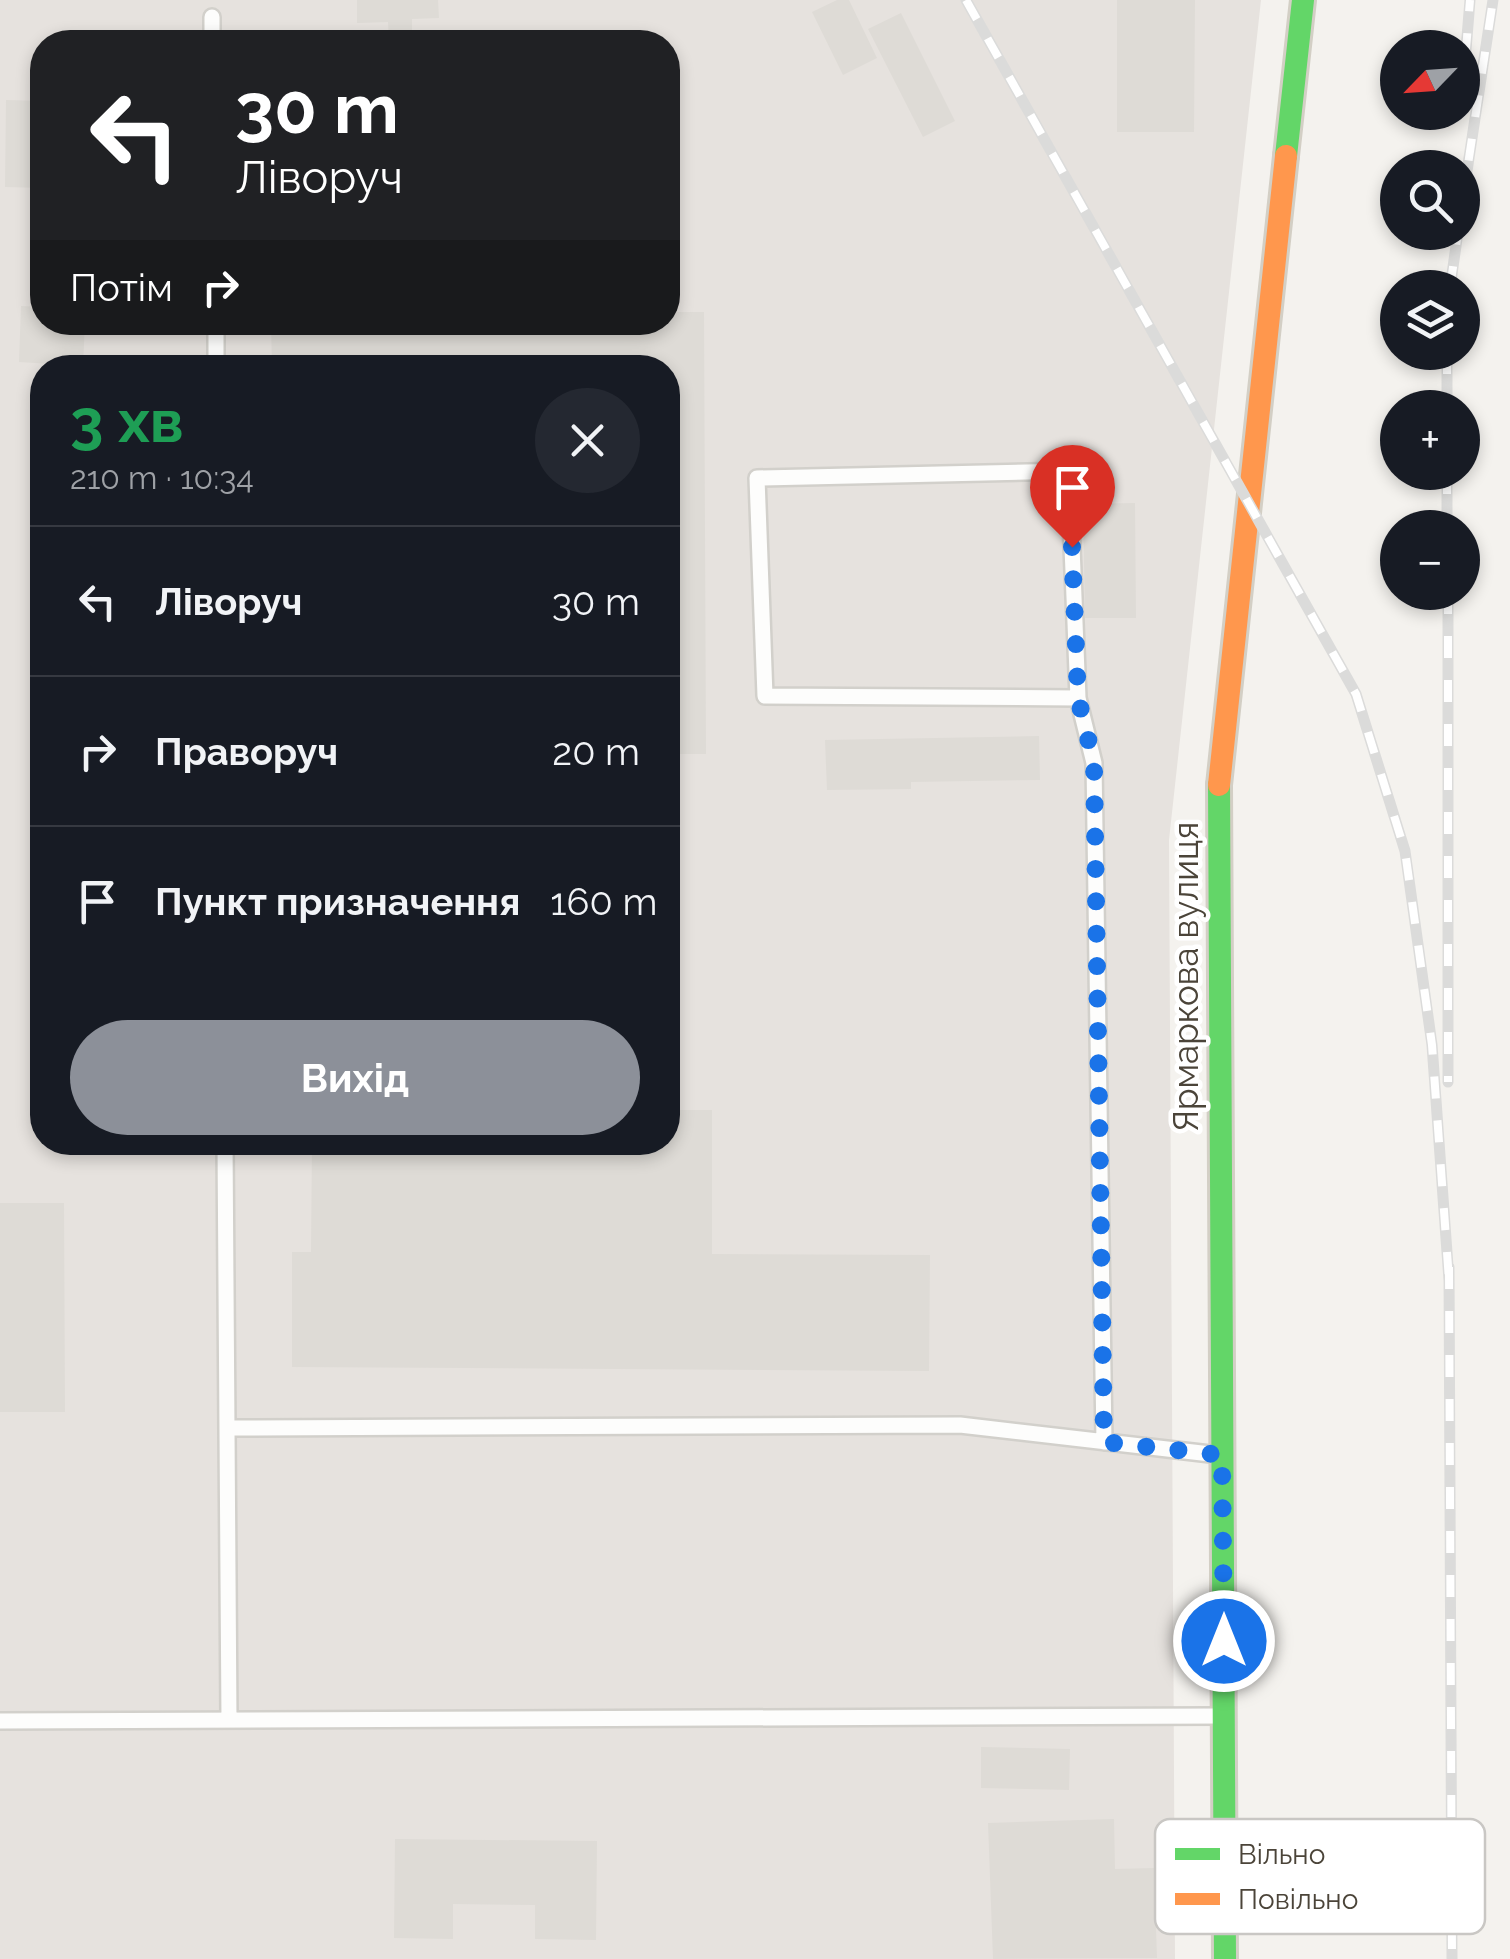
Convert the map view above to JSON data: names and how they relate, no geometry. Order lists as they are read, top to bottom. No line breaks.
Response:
{"streets":{"street":["Ярмаркова вулиця"]},"legend":["Вільно","Повільно"],"north":"bottom left","page":{"map_buttons":["+","−"],"turn":["30 m","Ліворуч"],"then":"Потім","heading":["3 хв","210 m · 10:34"],"list":[{"name":"Ліворуч","value":"30 m"},{"name":"Праворуч","value":"20 m"},{"name":"Пункт призначення","value":"160 m"}],"buttons":"Вихід"}}
